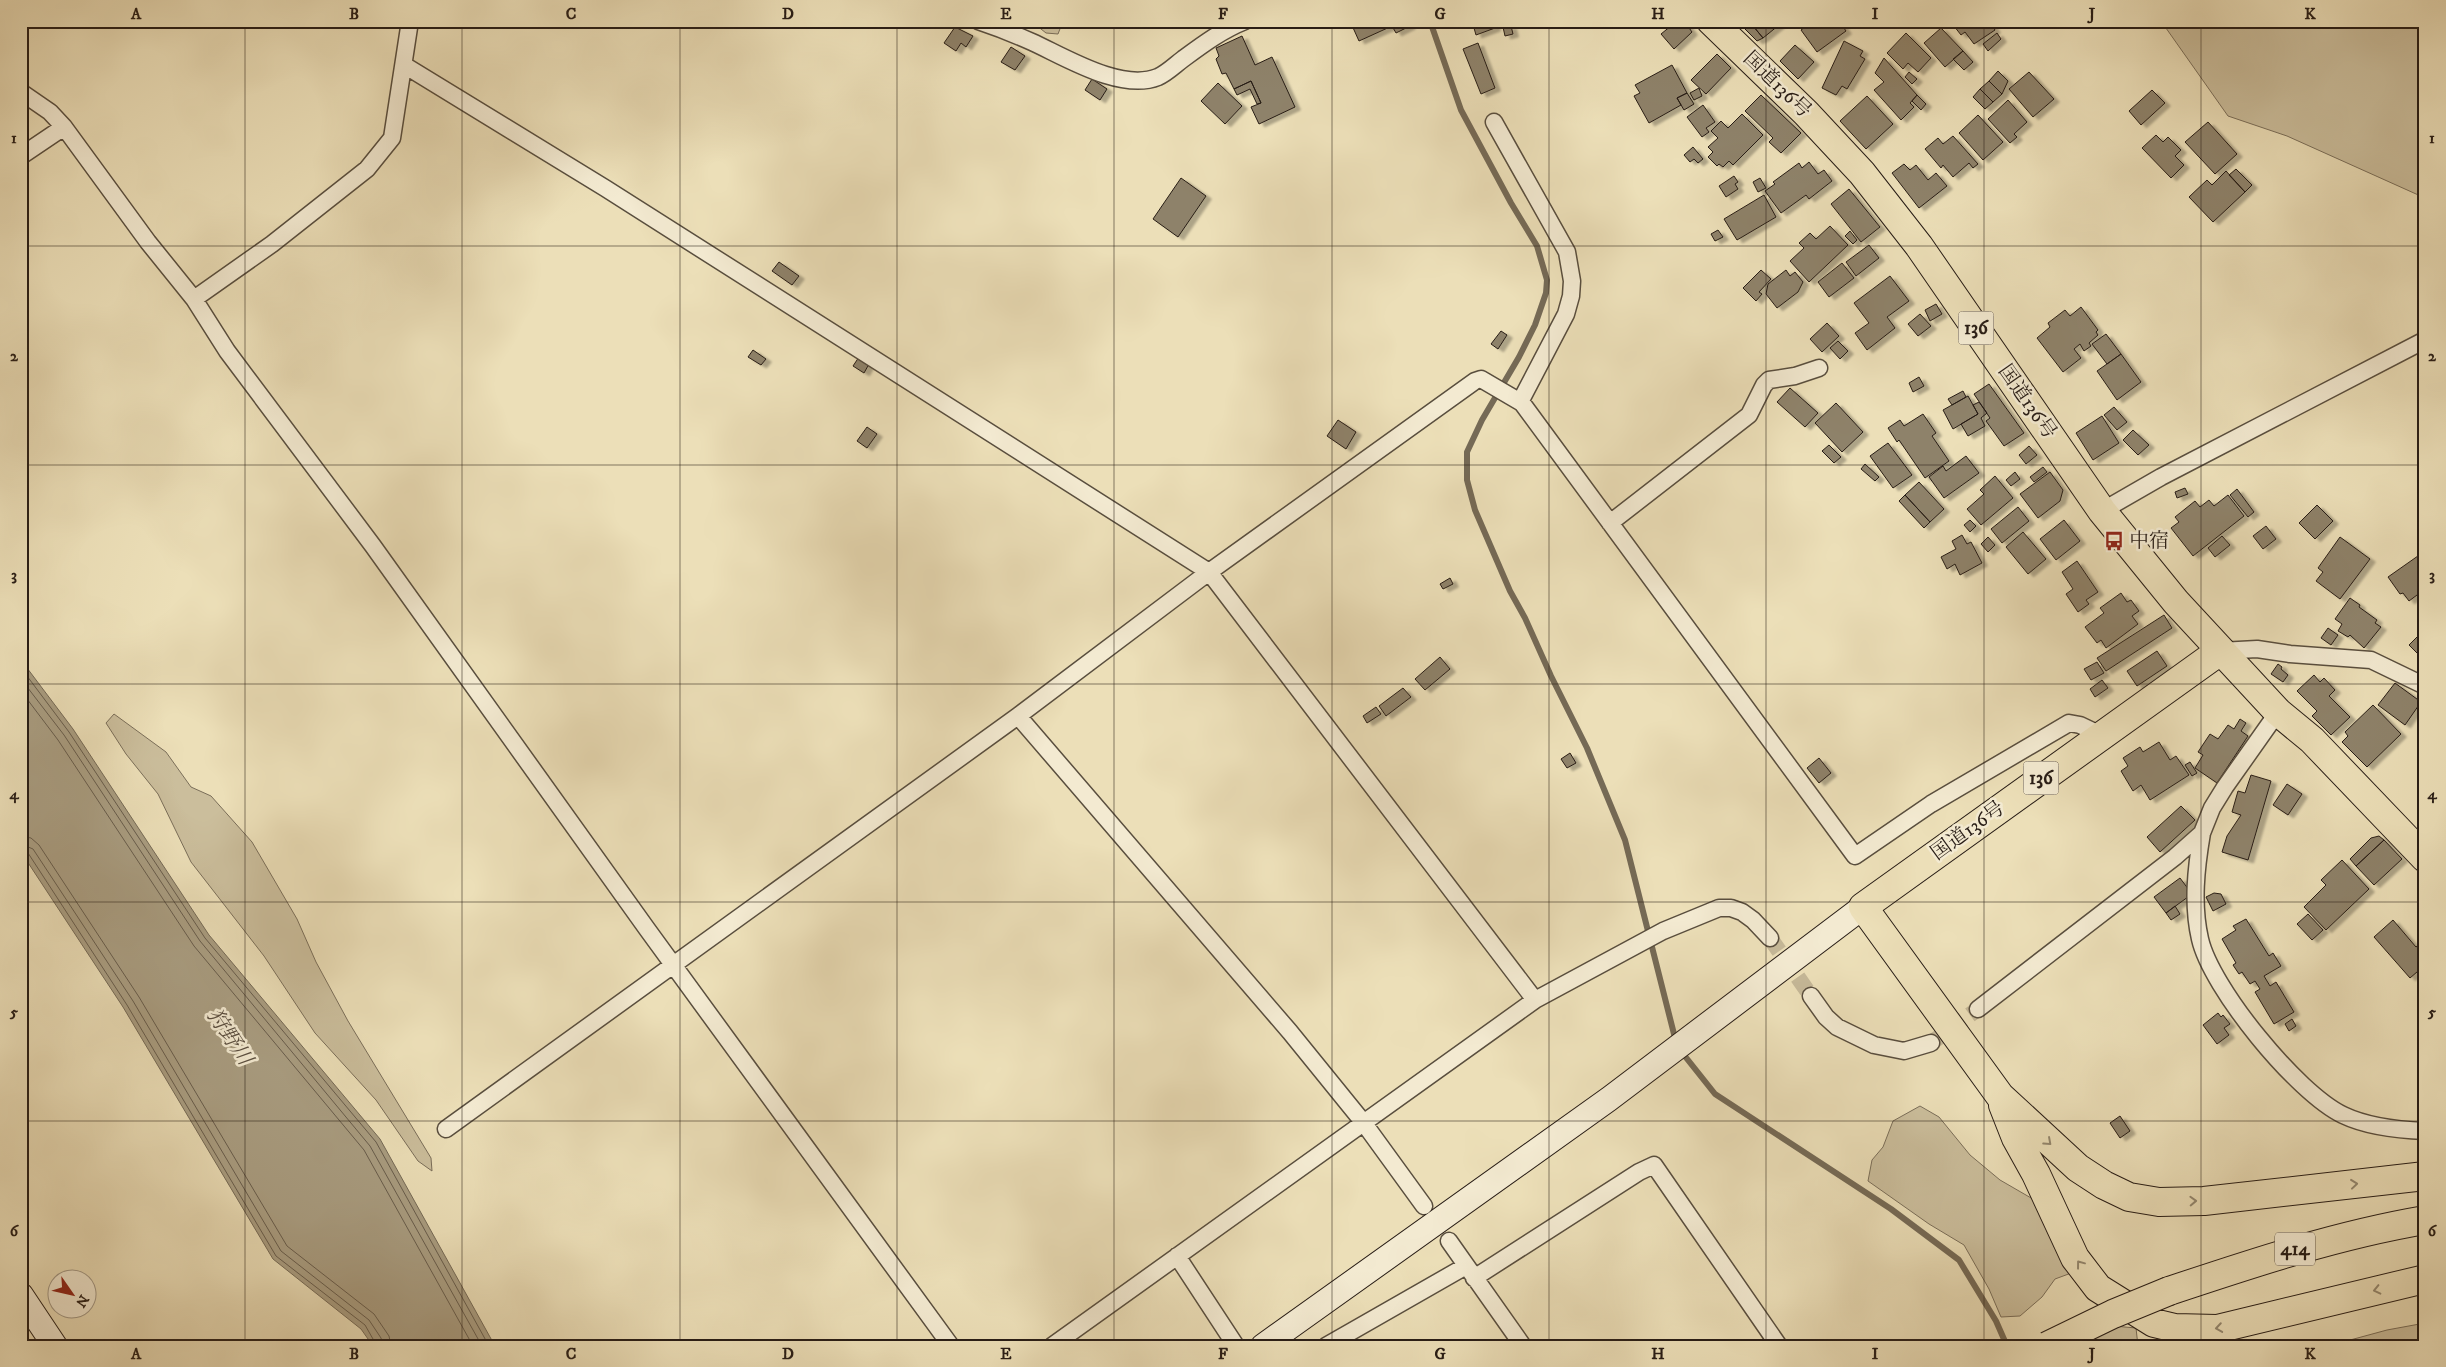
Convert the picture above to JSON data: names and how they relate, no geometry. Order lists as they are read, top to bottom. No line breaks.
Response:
{"streets":{"highway":["国道136号","136","414"]},"water":["狩野川"],"places":{"bus stop":["中宿"]},"north":"bottom right","grid":{"columns":["A","B","C","D","E","F","G","H","I","J","K"],"rows":["1","2","3","4","5","6"]}}
